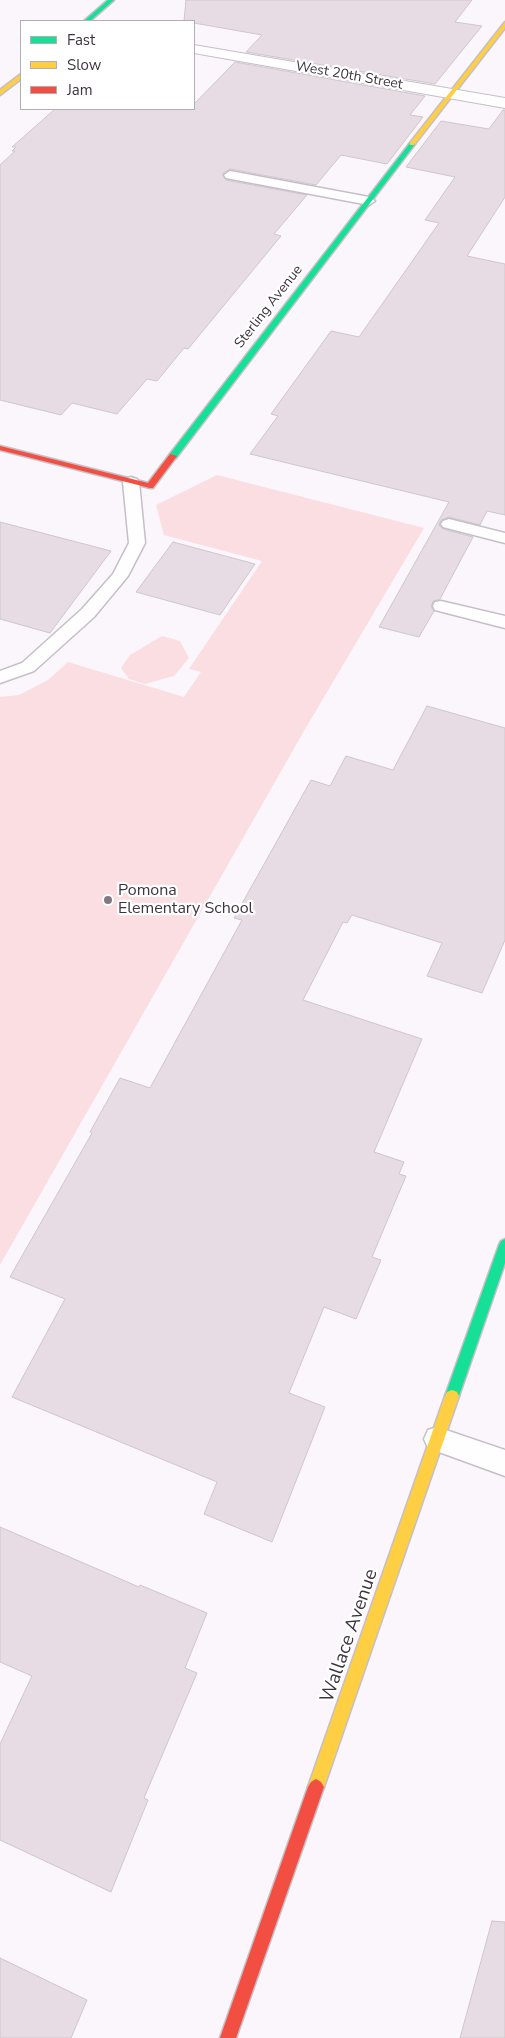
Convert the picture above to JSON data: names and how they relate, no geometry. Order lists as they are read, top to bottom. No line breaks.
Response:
{"streets":{"street":["West 20th Street","Sterling Avenue","Wallace Avenue"]},"crossings":[["West 20th Street","Sterling Avenue"]],"places":["Pomona Elementary School"],"legend":["Fast","Slow","Jam"]}
